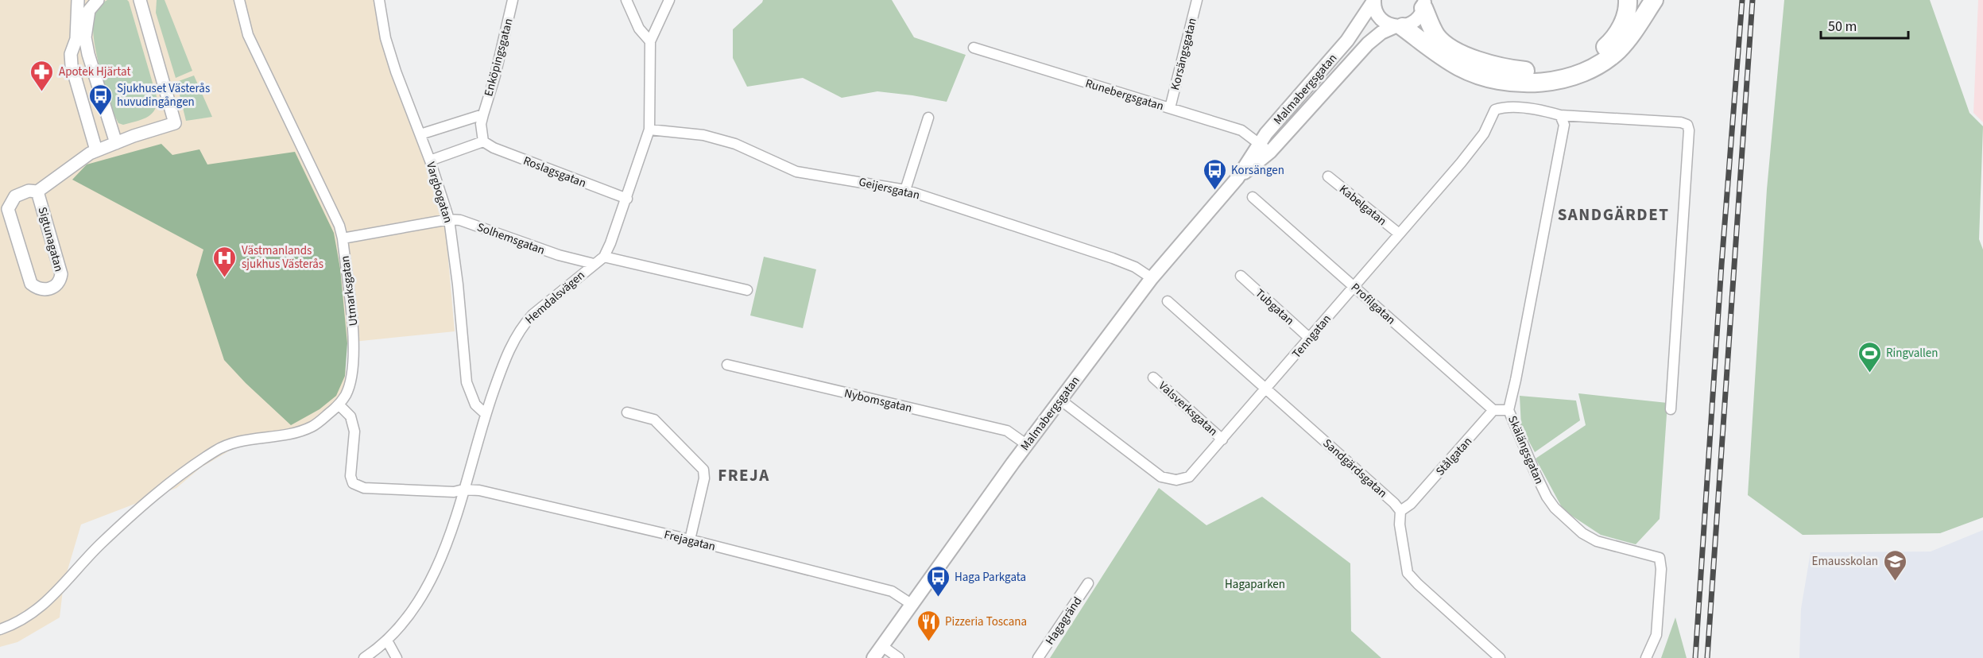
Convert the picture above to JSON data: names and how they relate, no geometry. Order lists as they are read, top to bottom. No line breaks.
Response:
{"streets":{"main road":["Malmabergsgatan"],"street":["Korsängsgatan","Enköpingsgatan","Runebergsgatan","Roslagsgatan","Geijersgatan","Vargbogatan","Kabelgatan","Solhemsgatan","Sigtunagatan","Utmarksgatan","Hemdalsvägen","Profilgatan","Tubgatan","Tenngatan","Nybomsgatan","Valsverksgatan","Skälängsgatan","Stålgatan","Sandgärdsgatan","Frejagatan","Hagagränd"]},"crossings":[["Korsängsgatan","Runebergsgatan"],["Malmabergsgatan","Runebergsgatan"],["Malmabergsgatan","Geijersgatan"],["Malmabergsgatan","Tenngatan"],["Malmabergsgatan","Nybomsgatan"],["Malmabergsgatan","Frejagatan"],["Vargbogatan","Solhemsgatan"],["Vargbogatan","Hemdalsvägen"],["Kabelgatan","Tenngatan"],["Solhemsgatan","Utmarksgatan"],["Solhemsgatan","Hemdalsvägen"],["Hemdalsvägen","Frejagatan"],["Profilgatan","Tenngatan"],["Profilgatan","Stålgatan"],["Tubgatan","Tenngatan"],["Tenngatan","Valsverksgatan"],["Tenngatan","Skälängsgatan"],["Tenngatan","Sandgärdsgatan"],["Stålgatan","Sandgärdsgatan"]],"districts":["SANDGÄRDET","FREJA"],"parks":["Hagaparken"],"places":{"pharmacy":["Apotek Hjärtat"],"bus stop":["Sjukhuset Västerås huvudingången","Korsängen","Haga Parkgata"],"hospital":["Västmanlands sjukhus Västerås"],"sports":["Ringvallen"],"school or university":["Emausskolan"],"restaurant":["Pizzeria Toscana"]},"scale_bar":"50 m"}
